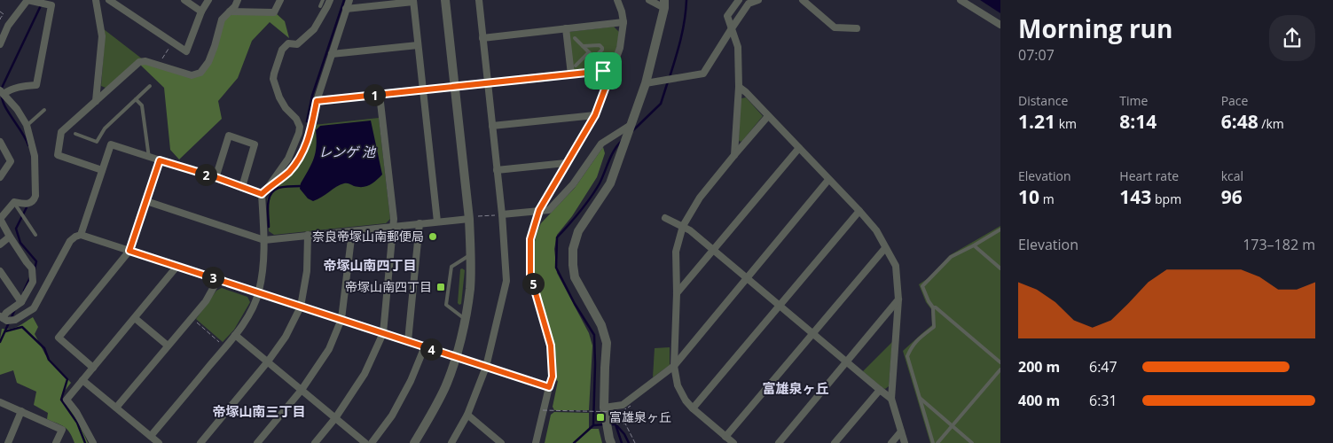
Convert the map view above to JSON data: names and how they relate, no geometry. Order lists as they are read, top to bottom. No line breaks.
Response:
{"districts":["帝塚山南四丁目","富雄泉ヶ丘","帝塚山南三丁目"],"water":["レンゲ 池"],"places":{"other":["奈良帝塚山南郵便局"],"transit":["帝塚山南四丁目","富雄泉ヶ丘"]},"page":{"heading":["Morning run","07:07"],"stats":[["Distance","1.21 km"],["Time","8:14"],["Pace","6:48 /km"],["Elevation","10 m"],["Heart rate","143 bpm"],["kcal","96"]],"pins":["1","2","3","5","4"],"chart":["Elevation","173–182 m"],"list":[{"name":"200 m","note":"6:47"},{"name":"400 m","note":"6:31"}]}}
